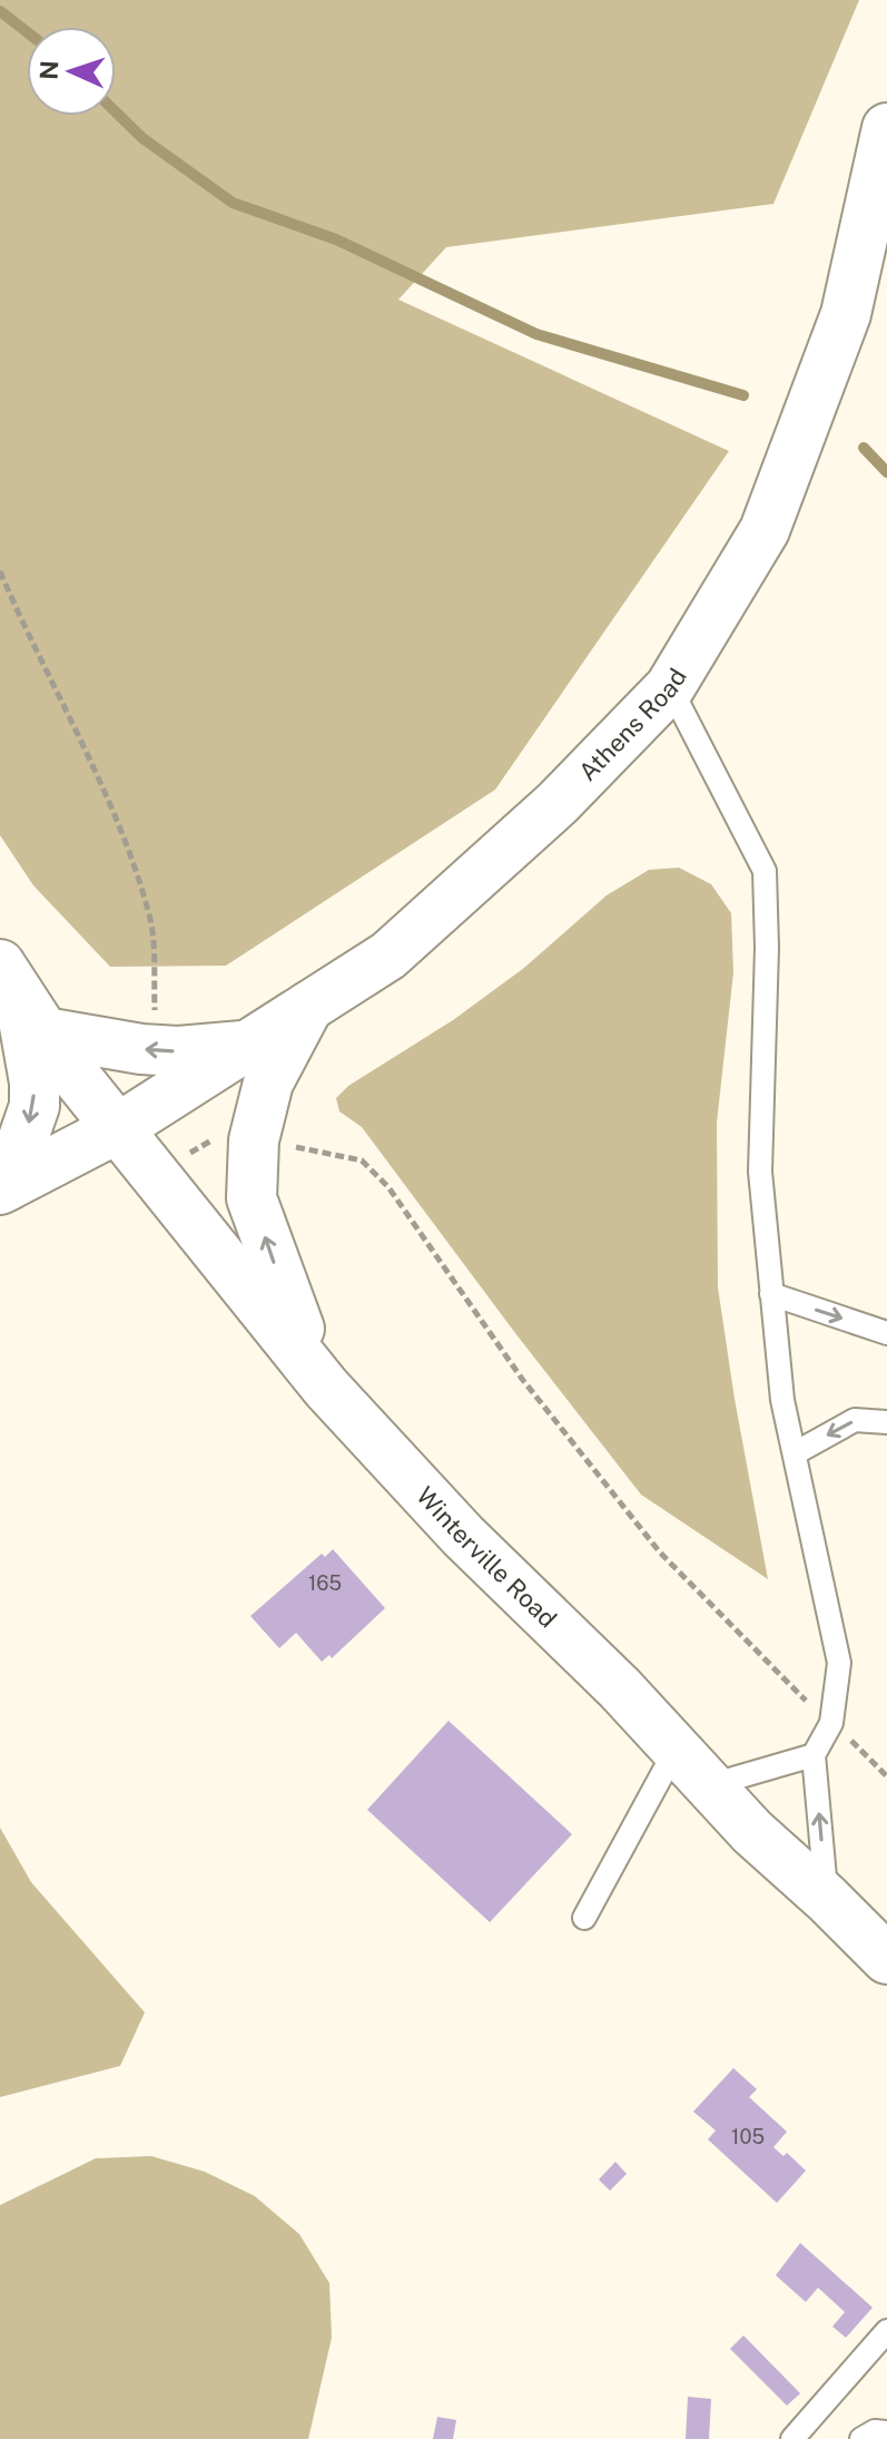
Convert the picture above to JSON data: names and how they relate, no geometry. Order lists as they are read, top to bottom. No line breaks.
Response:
{"streets":{"street":["Athens Road","Winterville Road"]},"crossings":[["Athens Road","Winterville Road"]],"house_numbers":["165","105"],"north":"left"}
